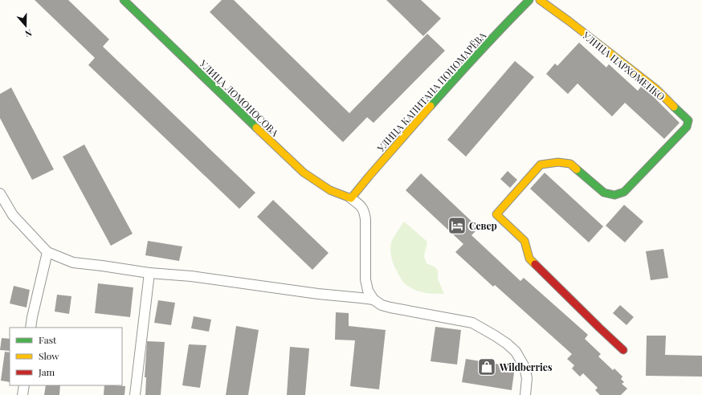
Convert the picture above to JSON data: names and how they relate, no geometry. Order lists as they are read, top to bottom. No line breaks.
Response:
{"streets":{"street":["УЛИЦА ПАРХОМЕНКО","УЛИЦА КАПИТАНА ПОНОМАРЁВА","УЛИЦА ЛОМОНОСОВА"]},"crossings":[["УЛИЦА КАПИТАНА ПОНОМАРЁВА","УЛИЦА ЛОМОНОСОВА"]],"places":{"hotel":["Север"],"shop":["Wildberries"]},"legend":["Fast","Slow","Jam"],"north":"bottom"}
